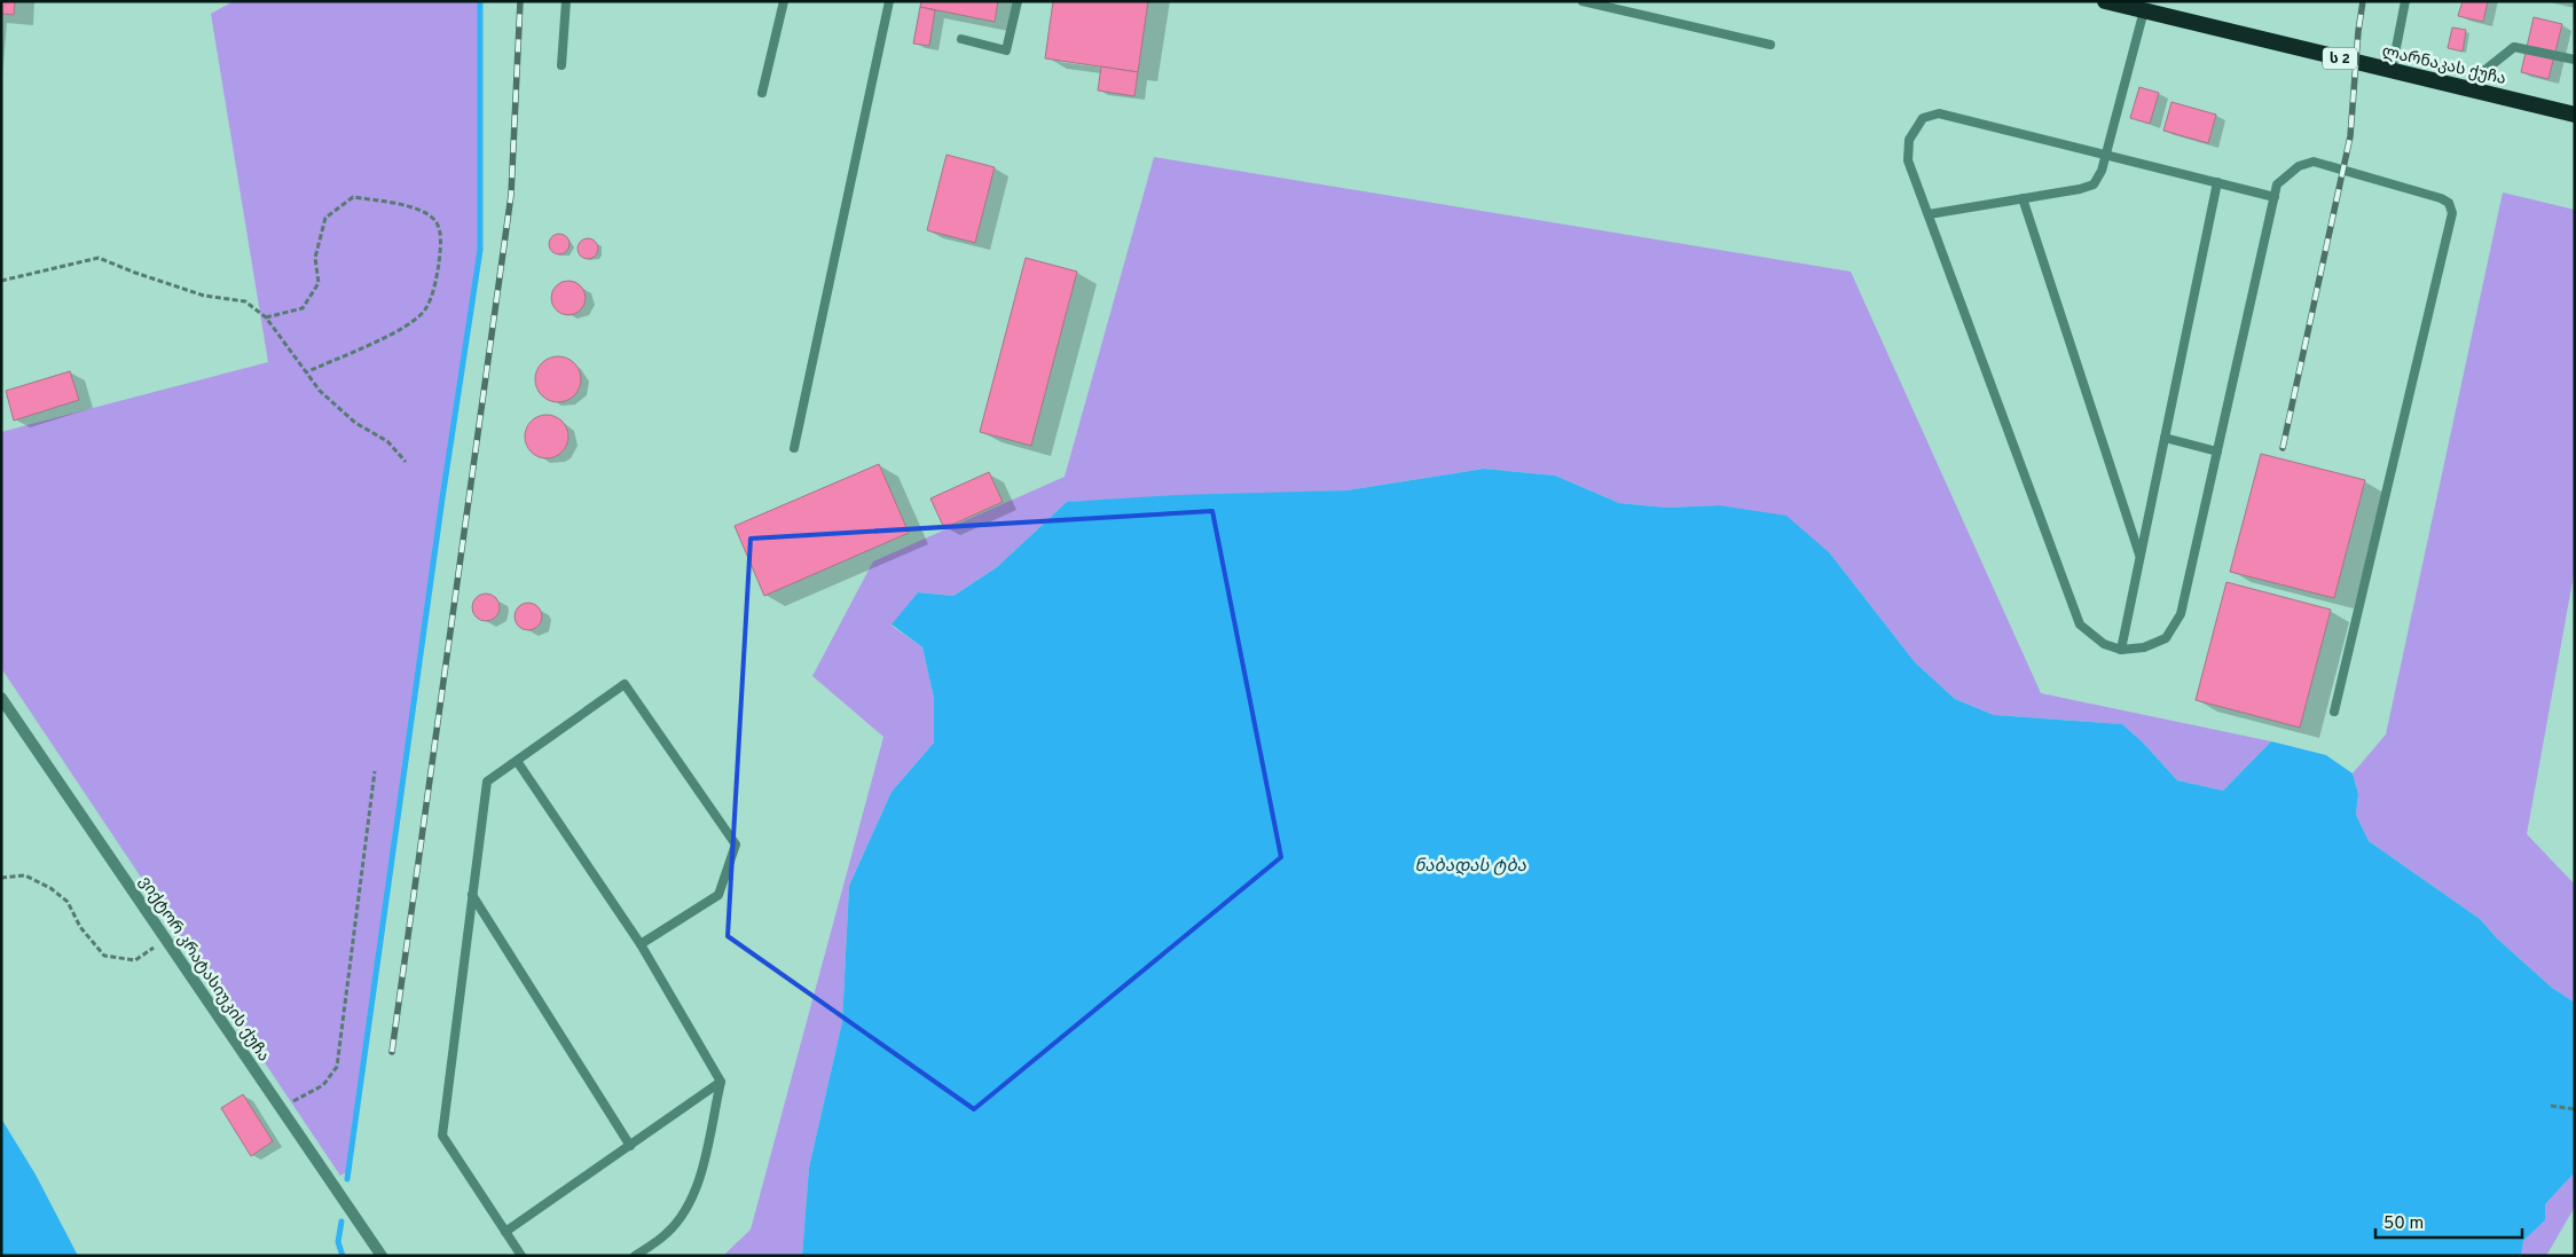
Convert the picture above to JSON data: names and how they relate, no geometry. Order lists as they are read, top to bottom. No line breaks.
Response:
{"streets":{"highway":["ს 2","ლარნაკას ქუჩა"],"street":["ვიქტორ კრატასიუკის ქუჩა"]},"water":["ნაბადას ტბა"],"scale_bar":"50 m"}
